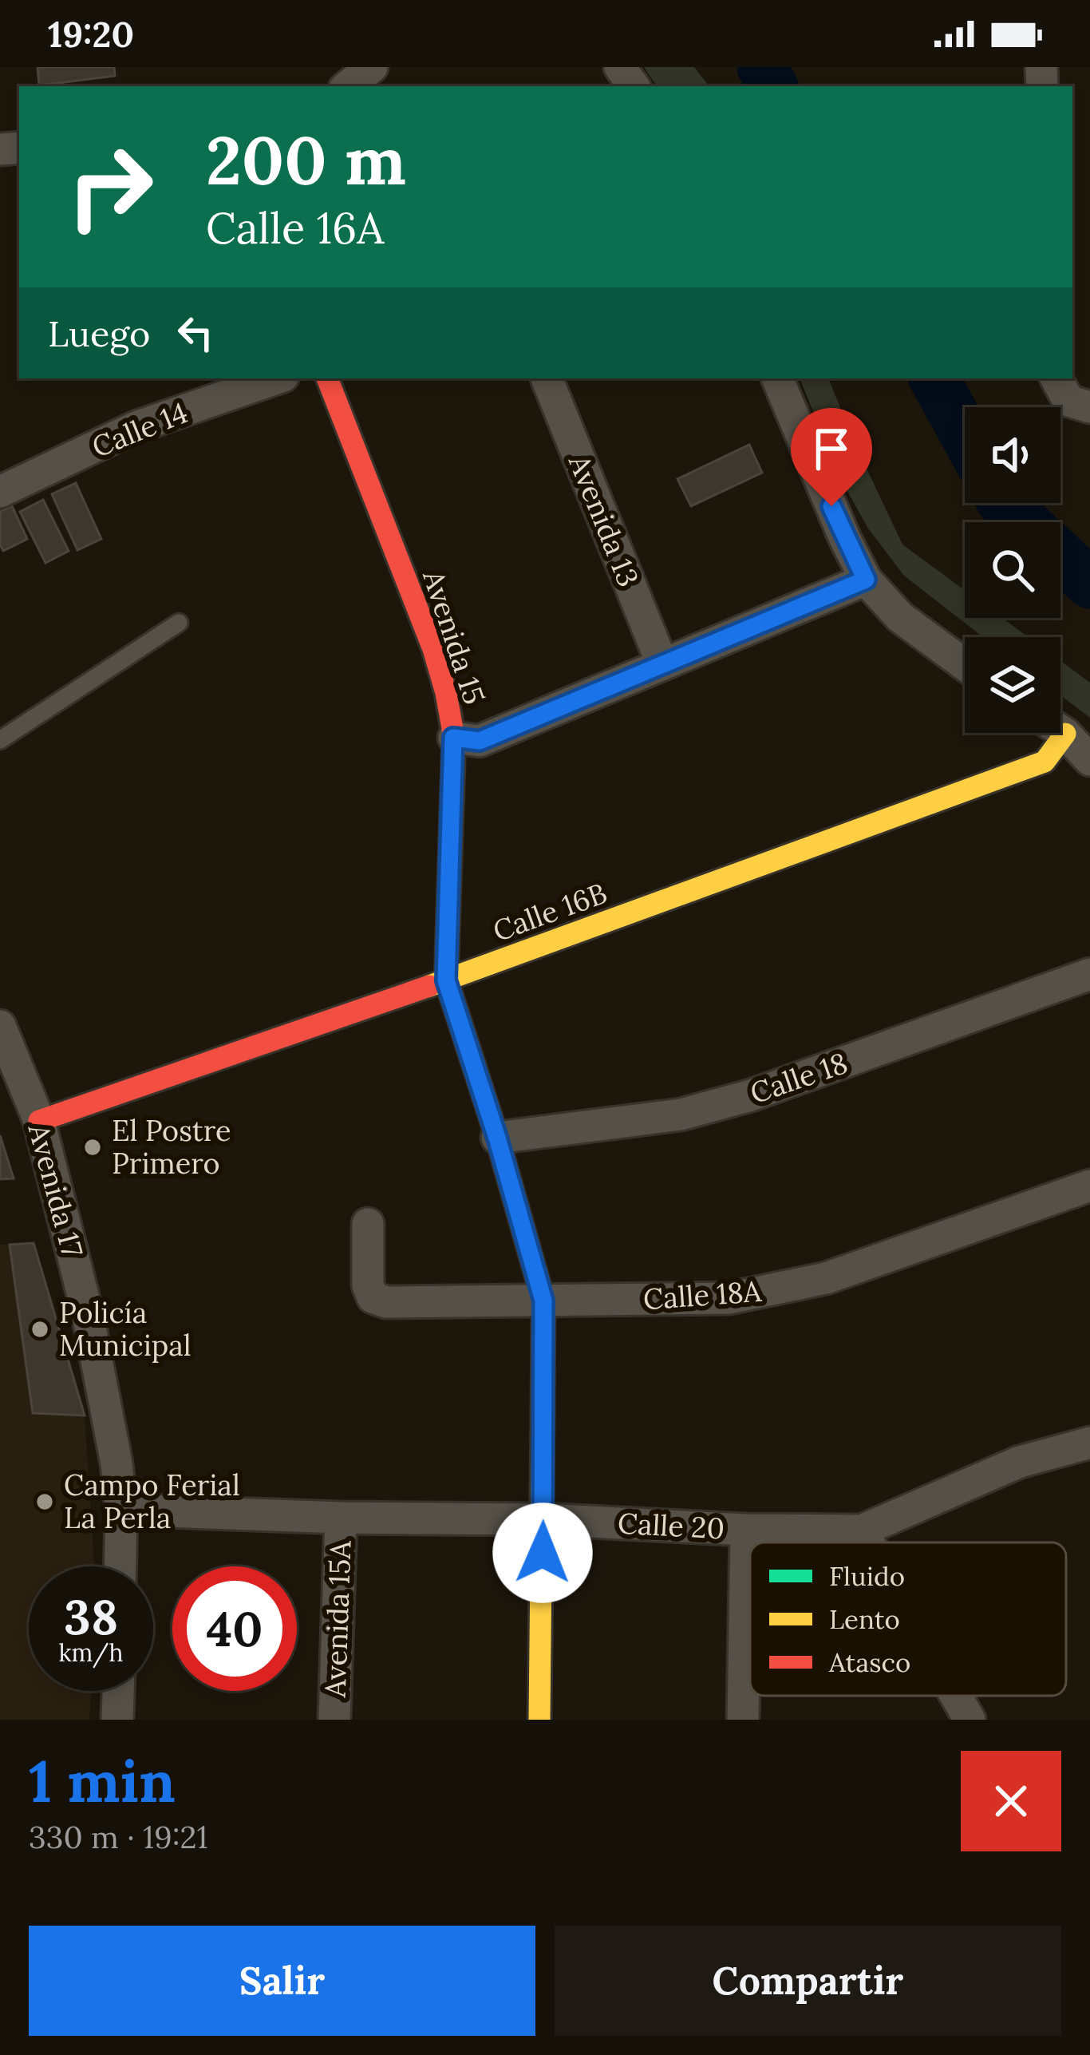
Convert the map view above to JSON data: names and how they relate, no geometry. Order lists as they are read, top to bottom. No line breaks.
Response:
{"streets":{"street":["Calle 14","Avenida 13","Avenida 15","Calle 16B","Calle 18","Avenida 17","Calle 18A","Calle 20","Avenida 15A"]},"crossings":[["Avenida 15","Calle 16B"],["Avenida 15","Calle 18"],["Avenida 15","Calle 18A"],["Avenida 15","Calle 20"],["Calle 16B","Avenida 17"],["Avenida 17","Calle 20"],["Calle 20","Avenida 15A"]],"places":["El Postre Primero","Policía Municipal","Campo Ferial La Perla"],"legend":["Fluido","Lento","Atasco"],"page":{"status":"19:20","turn":["200 m","Calle 16A"],"then":"Luego","speed":"38 km/h","limit":"40","heading":["1 min","330 m · 19:21"],"buttons":["Salir","Compartir"]}}
